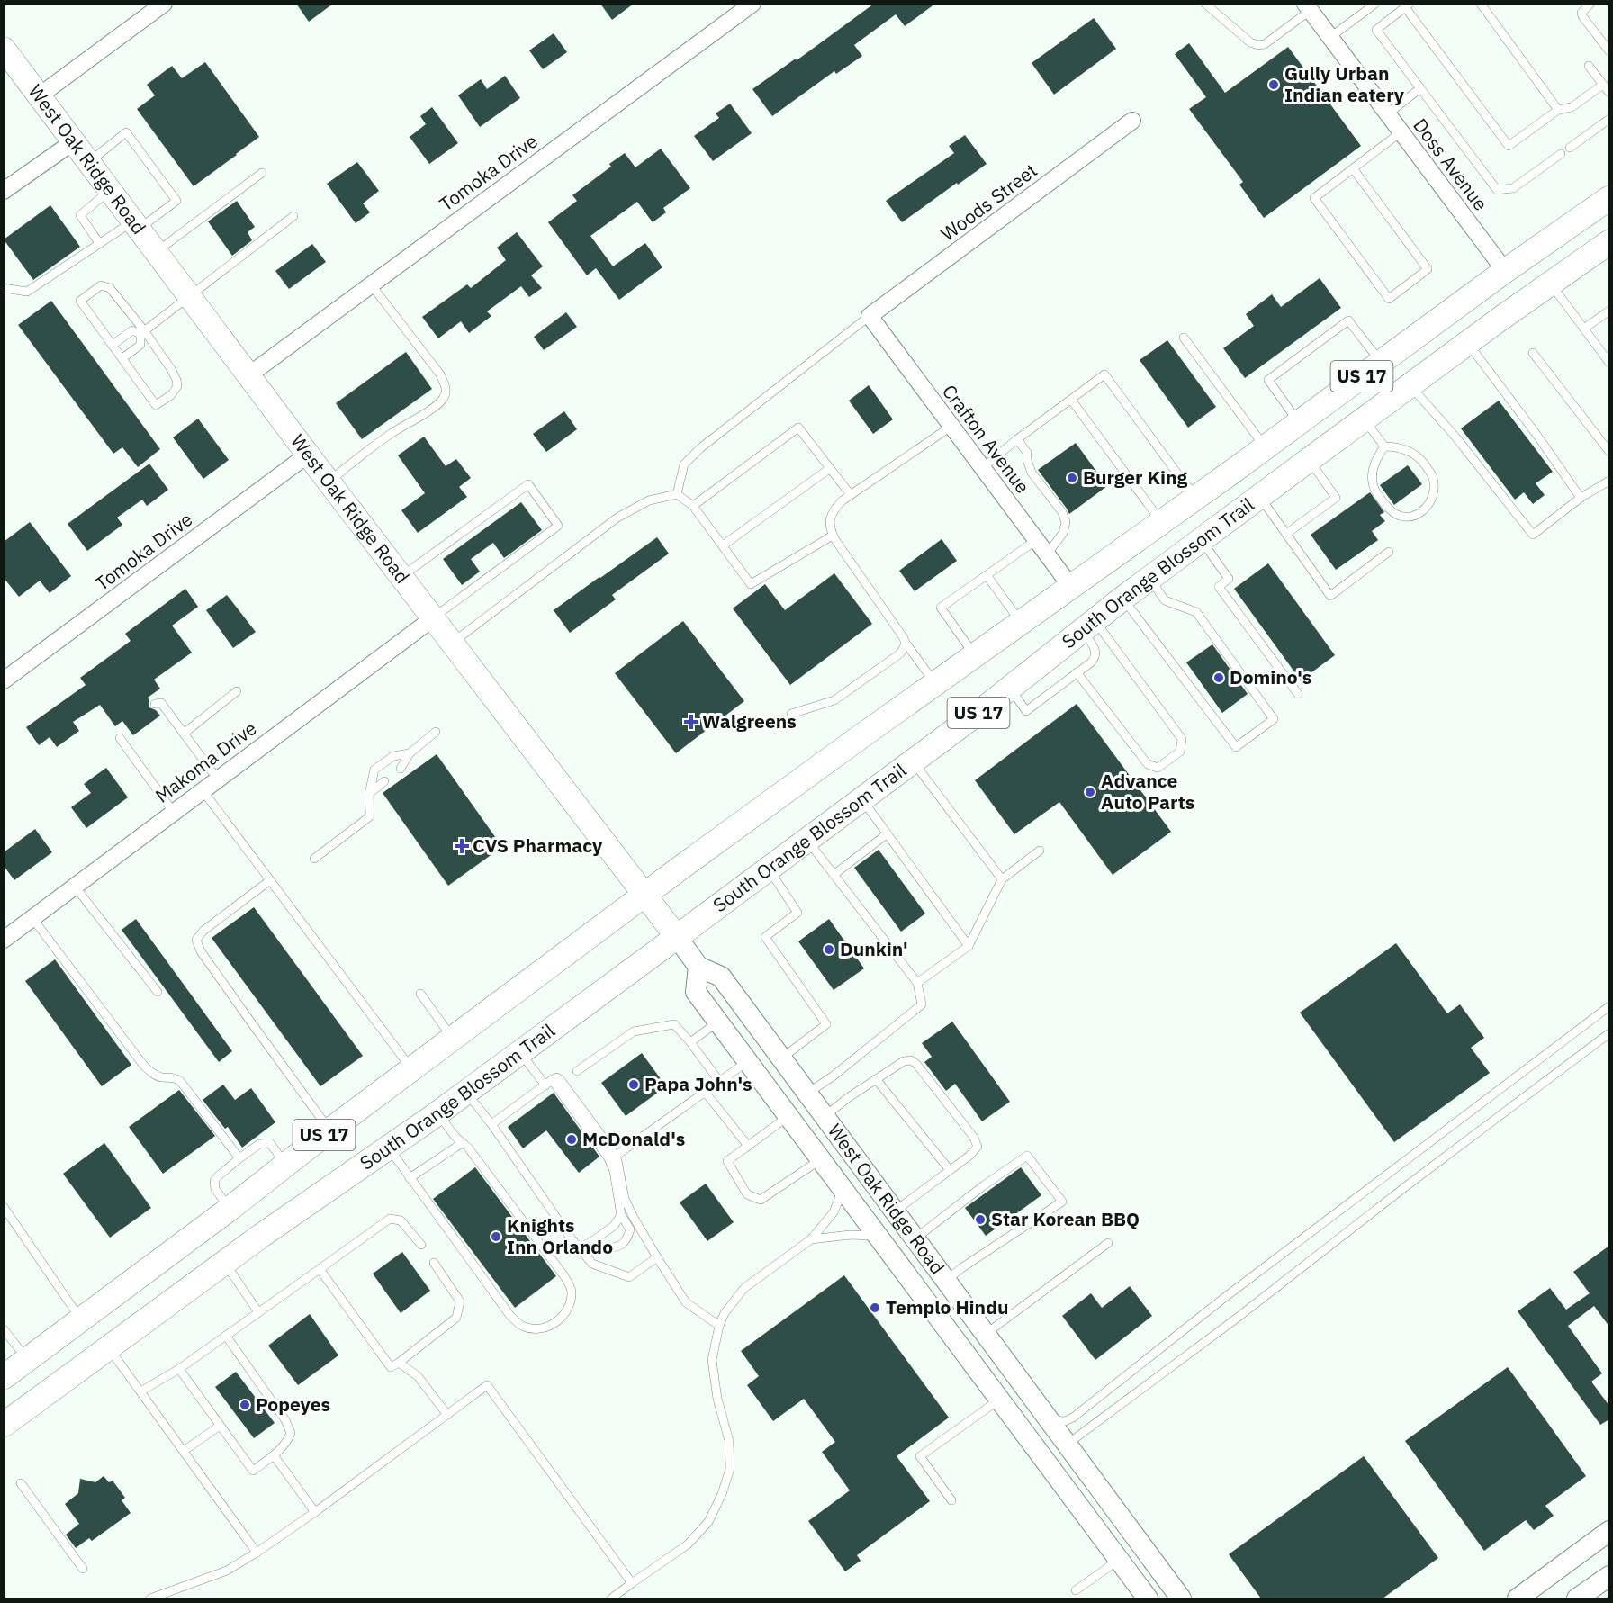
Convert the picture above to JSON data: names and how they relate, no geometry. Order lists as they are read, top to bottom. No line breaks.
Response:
{"streets":{"main road":["West Oak Ridge Road","US 17","South Orange Blossom Trail"],"street":["Doss Avenue","Tomoka Drive","Woods Street","Crafton Avenue","Makoma Drive"]},"crossings":[["West Oak Ridge Road","Tomoka Drive"],["West Oak Ridge Road","South Orange Blossom Trail"],["West Oak Ridge Road","Makoma Drive"],["Doss Avenue","South Orange Blossom Trail"],["Woods Street","Crafton Avenue"],["Crafton Avenue","South Orange Blossom Trail"]],"places":{"other":["Gully Urban Indian eatery","Burger King","Domino's","Advance Auto Parts","Dunkin'","Papa John's","McDonald's","Star Korean BBQ","Knights Inn Orlando","Templo Hindu","Popeyes"],"health":["Walgreens","CVS Pharmacy"]}}
